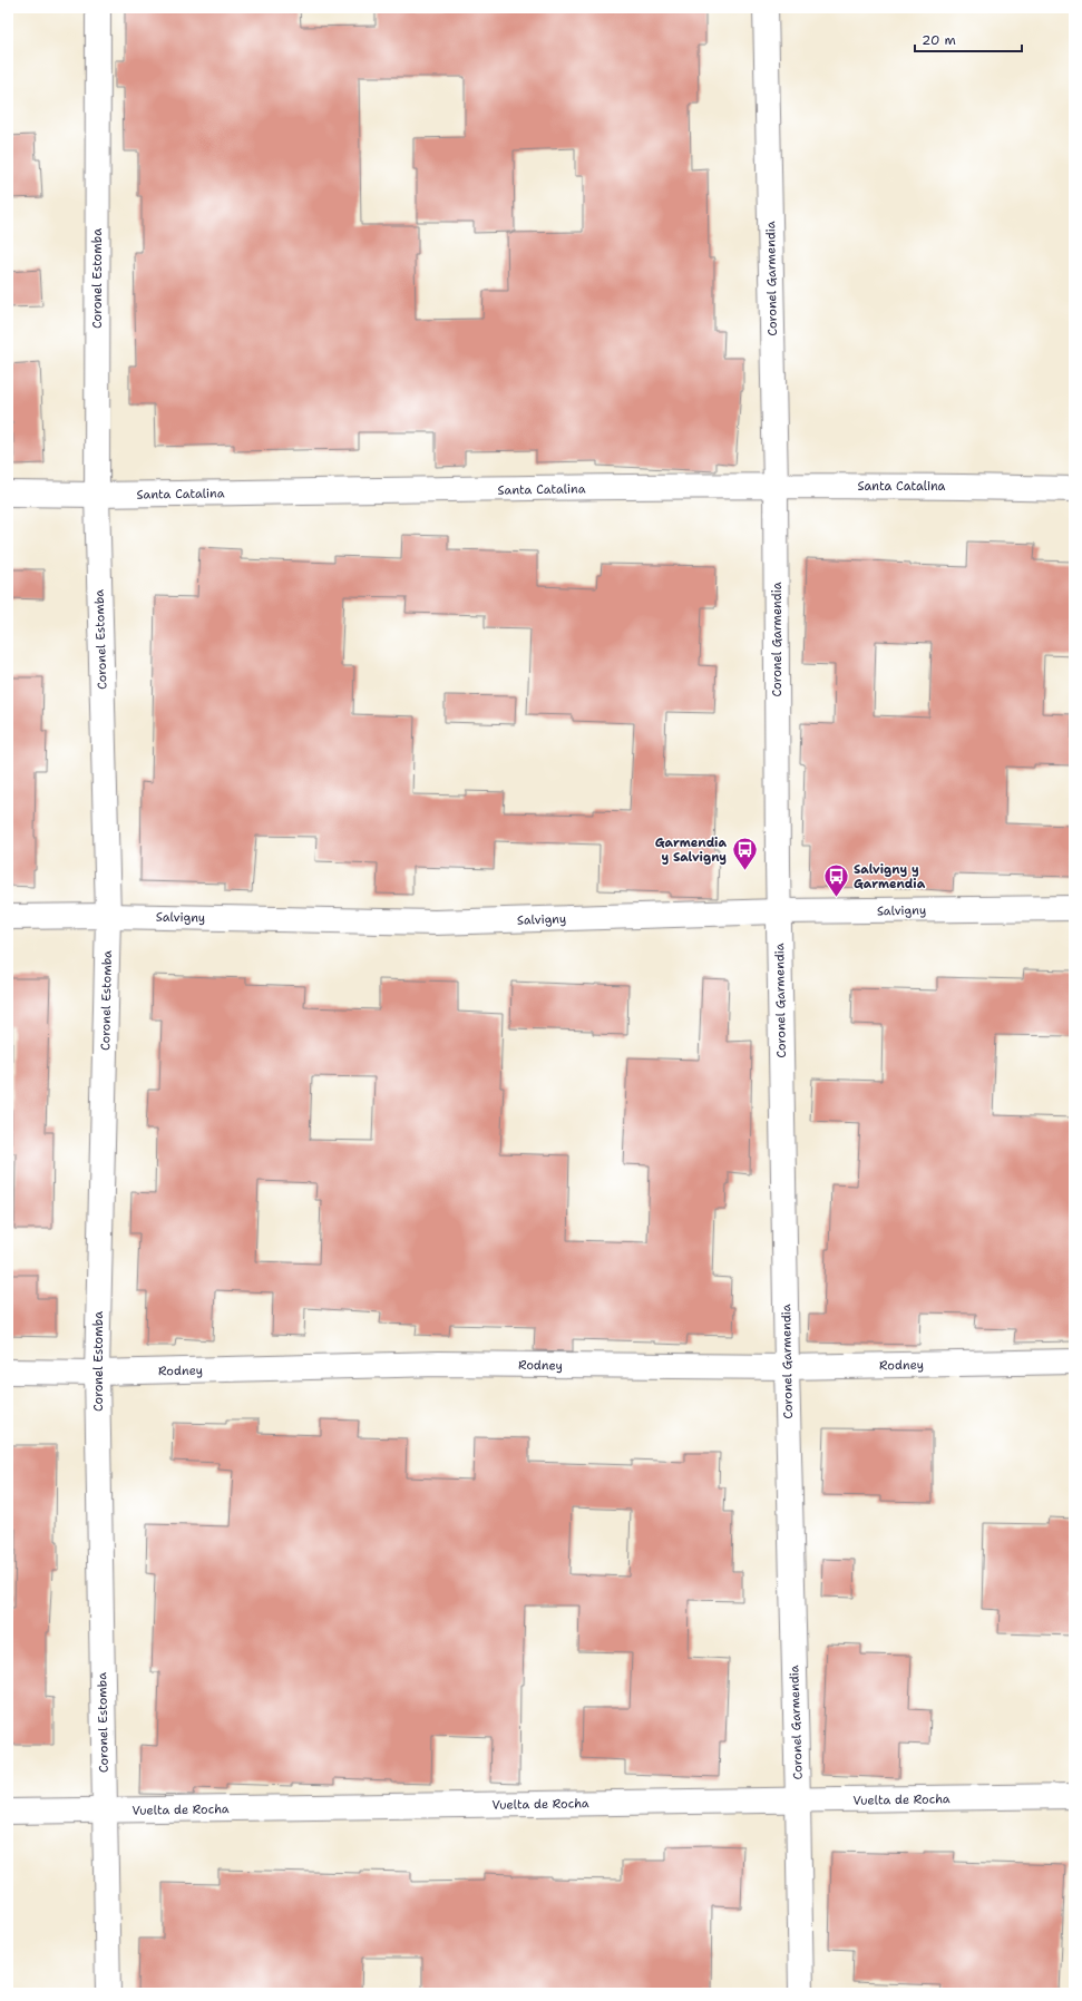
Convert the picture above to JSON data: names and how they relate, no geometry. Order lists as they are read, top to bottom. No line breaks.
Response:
{"streets":{"street":["Coronel Estomba","Coronel Garmendia","Santa Catalina","Salvigny","Rodney","Vuelta de Rocha"]},"crossings":[["Coronel Estomba","Santa Catalina"],["Coronel Estomba","Salvigny"],["Coronel Estomba","Rodney"],["Coronel Estomba","Vuelta de Rocha"],["Coronel Garmendia","Santa Catalina"],["Coronel Garmendia","Salvigny"],["Coronel Garmendia","Rodney"],["Coronel Garmendia","Vuelta de Rocha"]],"places":{"bus stop":["Garmendia y Salvigny","Salvigny y Garmendia"]},"scale_bar":"20 m"}
